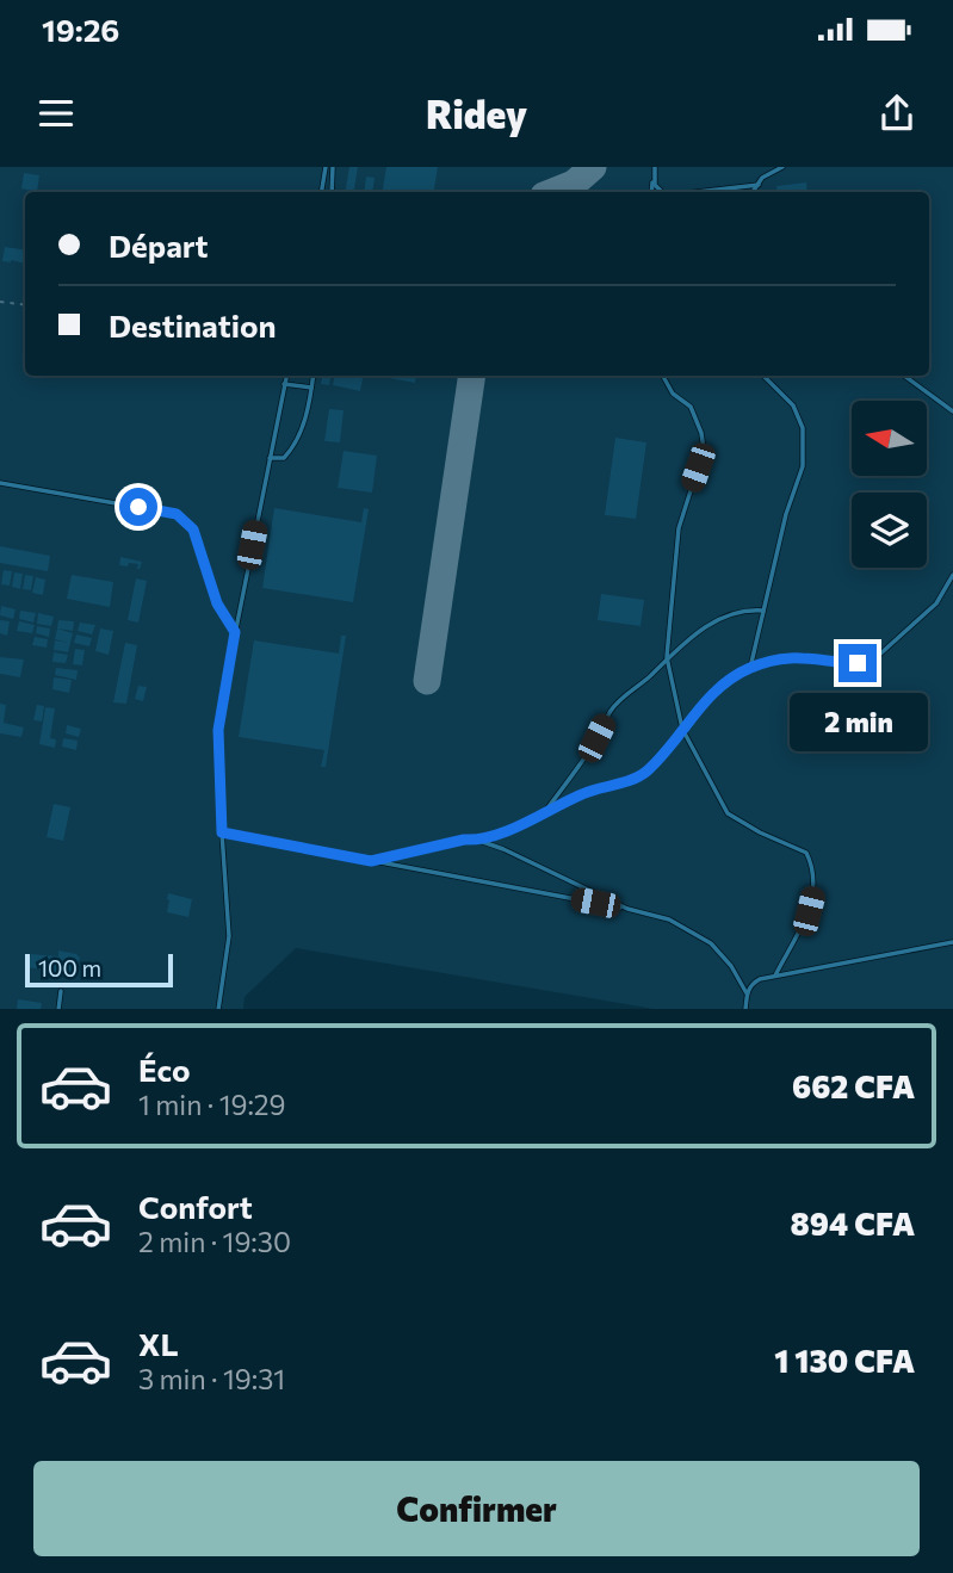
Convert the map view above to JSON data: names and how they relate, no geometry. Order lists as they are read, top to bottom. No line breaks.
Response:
{"scale_bar":"100 m","north":"left","page":{"status":"19:26","header":"Ridey","banner":["Départ","Destination"],"bubble":"2 min","scale":"100 m","list":[{"name":"Éco","note":"1 min · 19:29","value":"662 CFA"},{"name":"Confort","note":"2 min · 19:30","value":"894 CFA"},{"name":"XL","note":"3 min · 19:31","value":"1 130 CFA"}],"buttons":"Confirmer"}}
